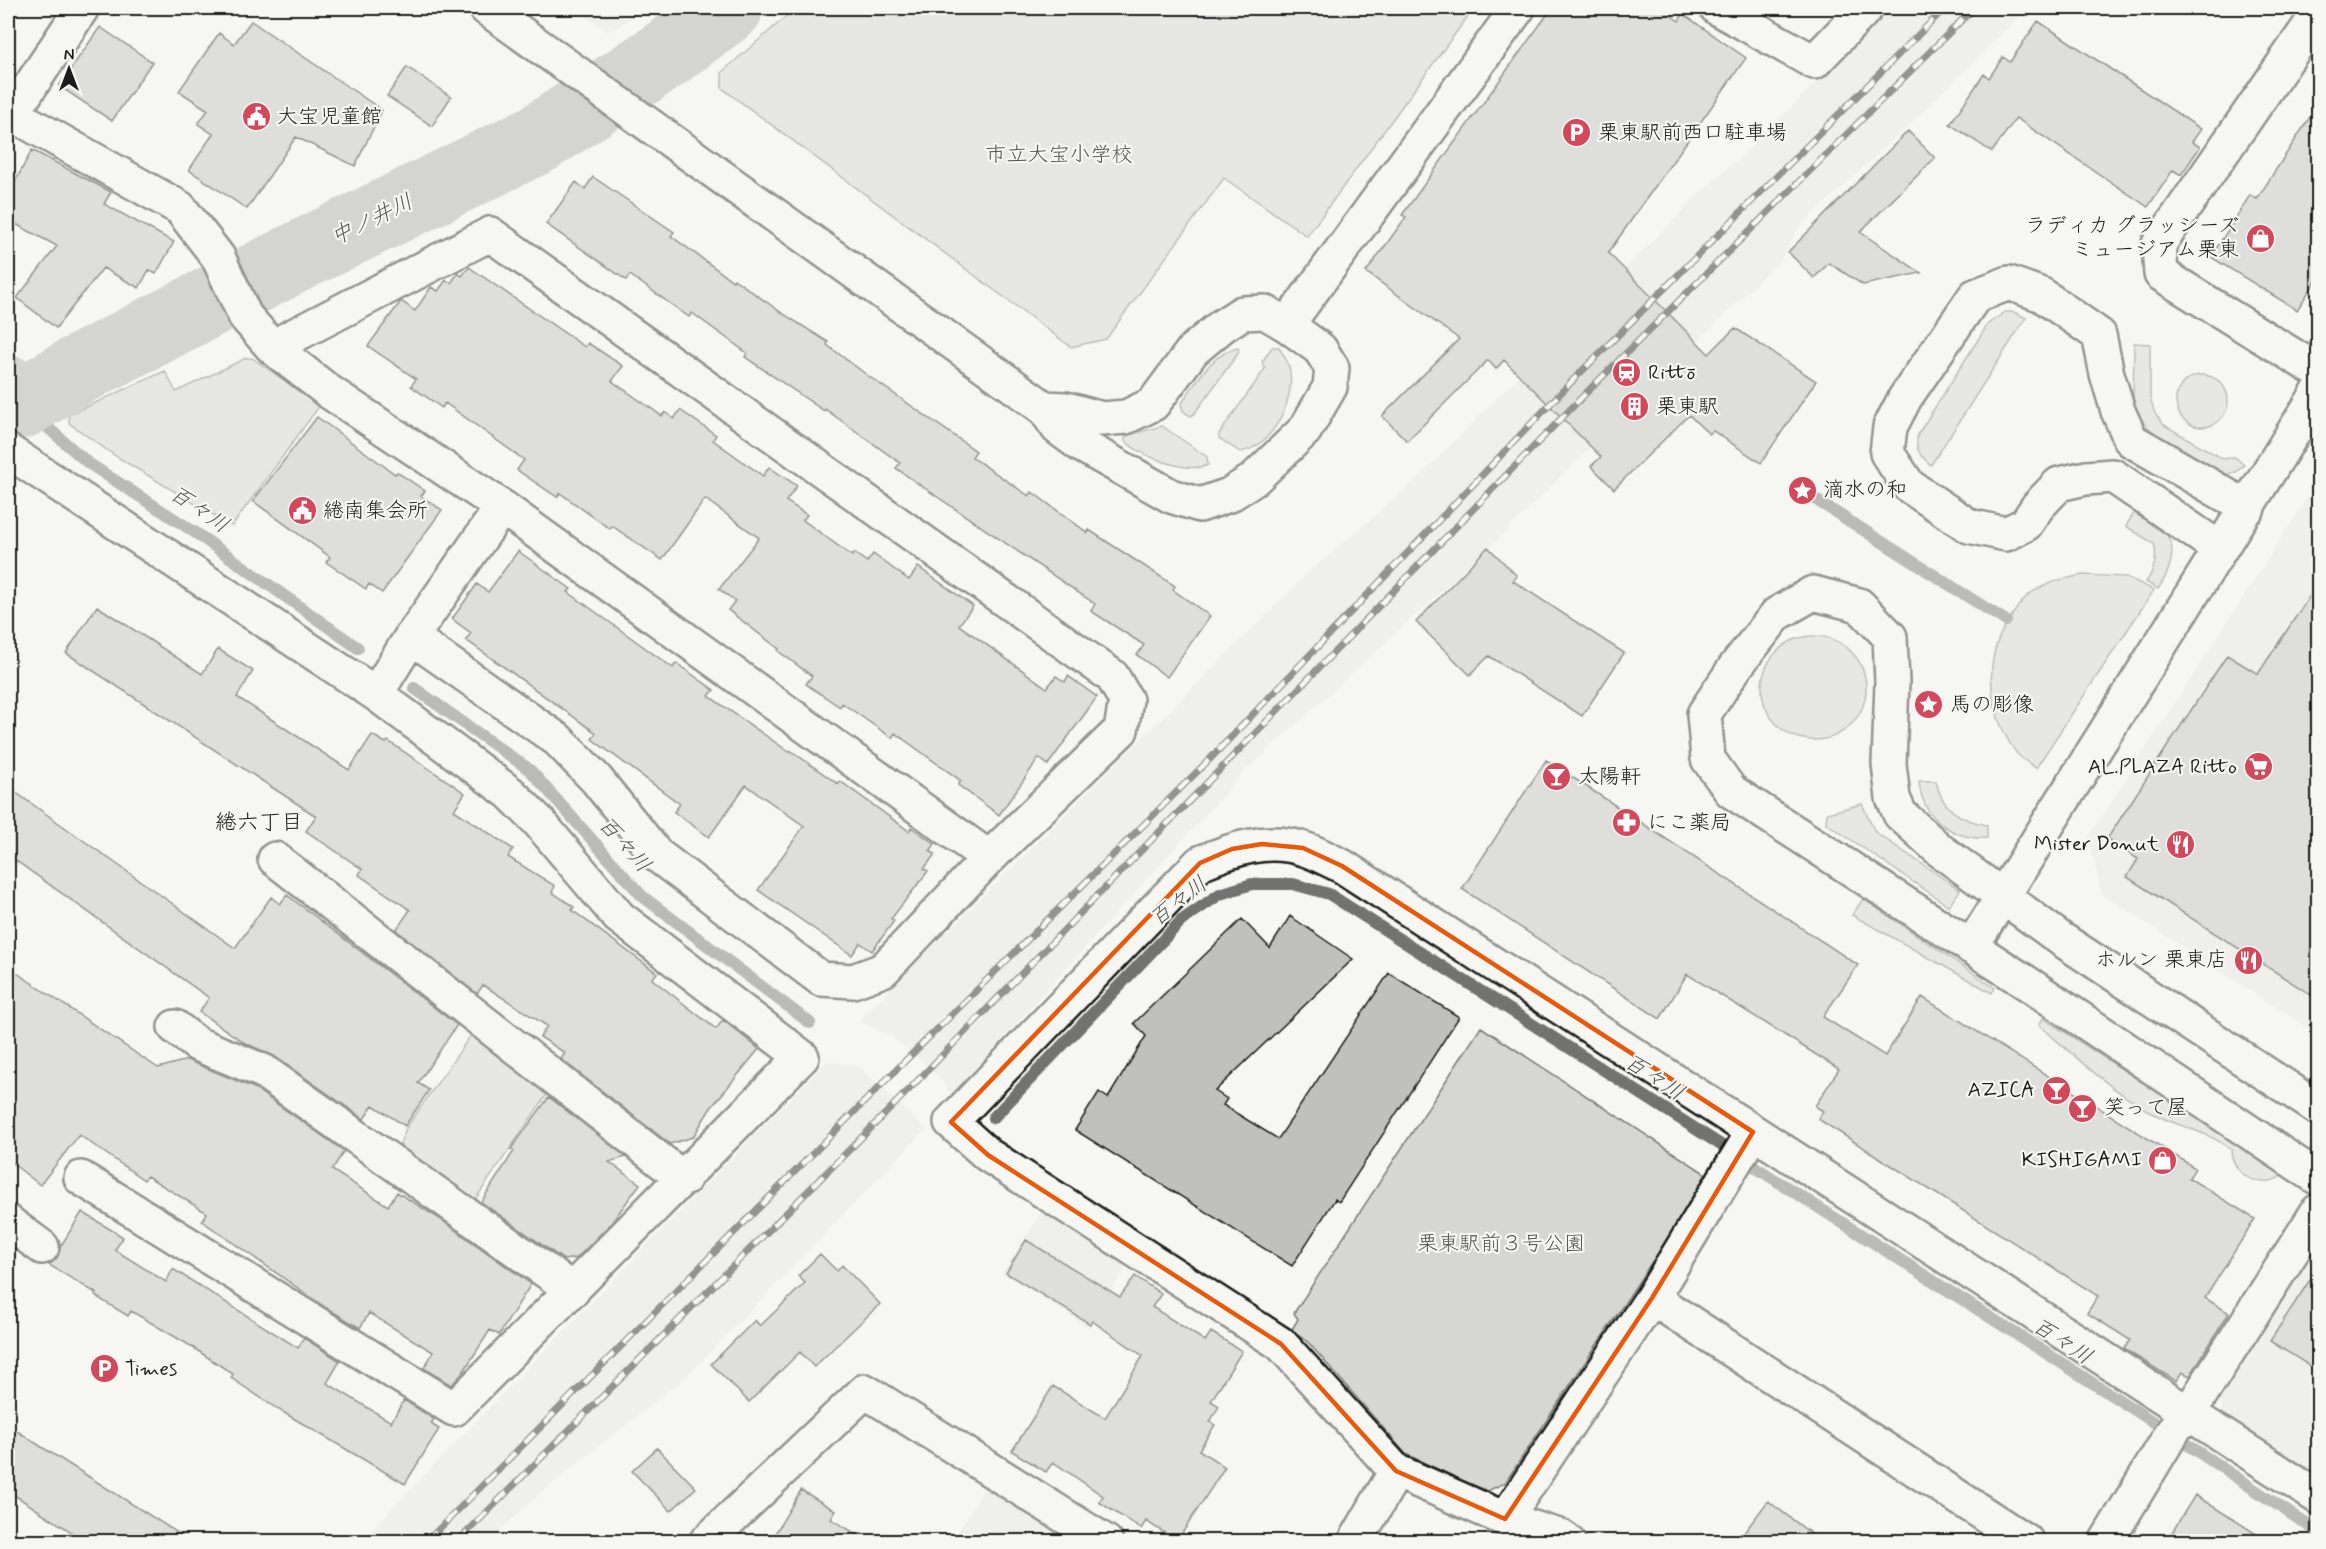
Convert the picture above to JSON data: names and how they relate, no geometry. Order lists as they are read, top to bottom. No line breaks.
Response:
{"districts":["綣六丁目"],"water":["中ノ井川","百々川"],"parks":["市立大宝小学校","栗東駅前３号公園"],"places":{"public building":["大宝児童館","綣南集会所"],"parking":["栗東駅前西口駐車場","Times"],"shop":["ラディカ グラッシーズ ミュージアム栗東","KISHIGAMI"],"station":["Rittō"],"building":["栗東駅"],"place":["滴水の和","馬の彫像"],"supermarket":["AL.PLAZA Ritto"],"bar":["太陽軒","AZICA","笑って屋"],"pharmacy":["にこ薬局"],"restaurant":["Mister Donut","ホルン 栗東店"]},"north":"top"}
